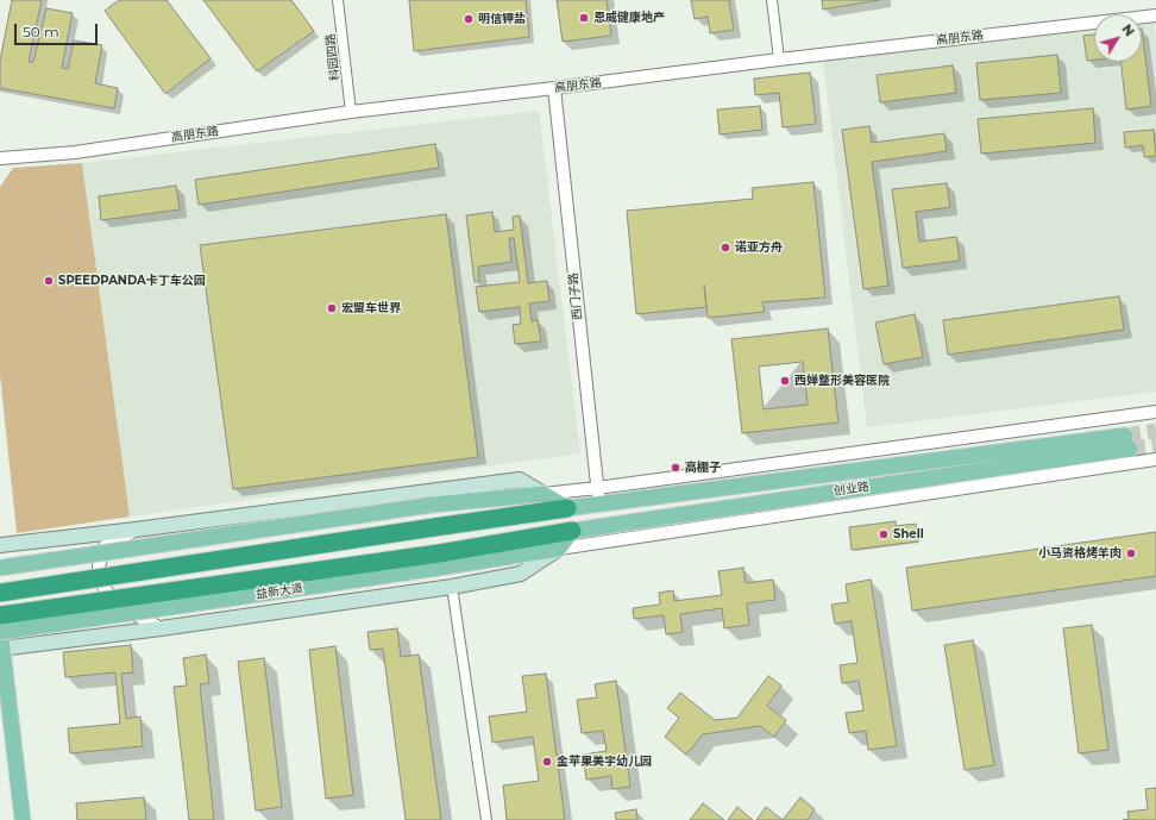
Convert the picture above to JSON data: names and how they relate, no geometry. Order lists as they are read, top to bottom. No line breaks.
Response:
{"streets":{"main road":["创业路","益新大道"],"street":["高朋东路","科园四路","西门子路"]},"crossings":[["高朋东路","科园四路"],["高朋东路","西门子路"],["西门子路","创业路"]],"places":["恩威健康地产","明信钾盐","诺亚方舟","SPEEDPANDA卡丁车公园","宏盟车世界","西婵整形美容医院","高棚子","Shell","小马资格烤羊肉","金苹果美宇幼儿园"],"scale_bar":"50 m","north":"top right"}
